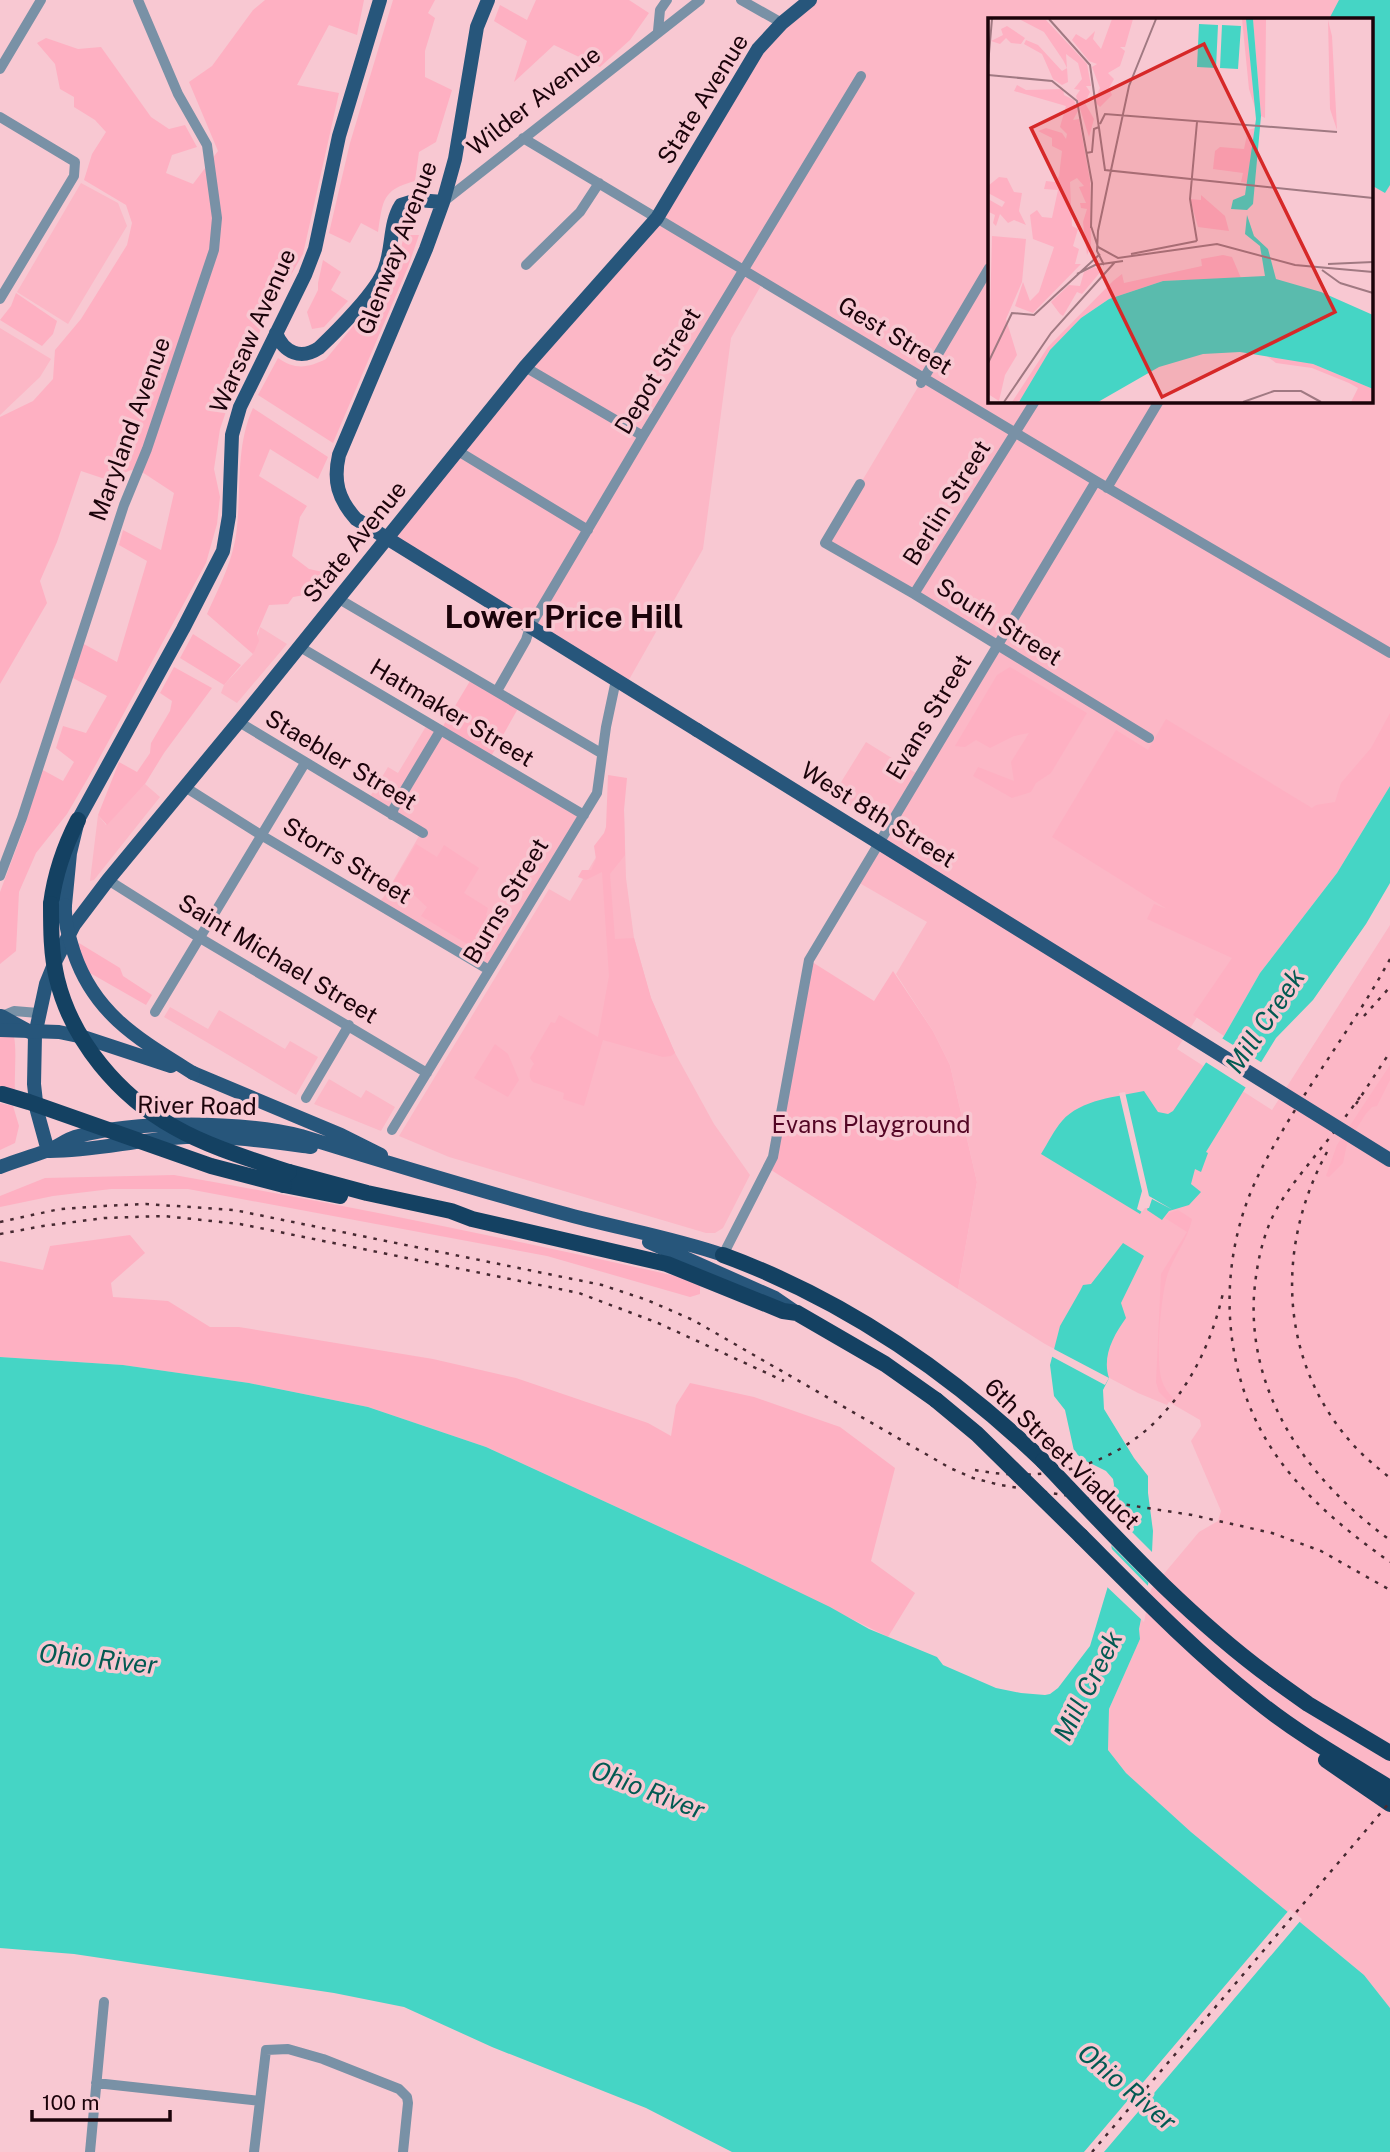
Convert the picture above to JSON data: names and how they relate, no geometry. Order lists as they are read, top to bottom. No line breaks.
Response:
{"streets":{"highway":["6th Street Viaduct"],"main road":["State Avenue","Glenway Avenue","Warsaw Avenue","West 8th Street","River Road"],"street":["Wilder Avenue","Gest Street","Depot Street","Maryland Avenue","Berlin Street","South Street","Hatmaker Street","Evans Street","Staebler Street","Storrs Street","Burns Street","Saint Michael Street"]},"crossings":[["State Avenue","Gest Street"],["State Avenue","Hatmaker Street"],["State Avenue","Staebler Street"],["State Avenue","West 8th Street"],["State Avenue","Storrs Street"],["State Avenue","Saint Michael Street"],["State Avenue","River Road"],["Wilder Avenue","Glenway Avenue"],["Wilder Avenue","Gest Street"],["Glenway Avenue","West 8th Street"],["Gest Street","Depot Street"],["Gest Street","Berlin Street"],["Gest Street","Evans Street"],["Depot Street","West 8th Street"],["Berlin Street","South Street"],["South Street","Evans Street"],["Hatmaker Street","Burns Street"],["Evans Street","River Road"],["Evans Street","6th Street Viaduct"],["West 8th Street","Burns Street"],["Storrs Street","Burns Street"],["Burns Street","Saint Michael Street"],["River Road","6th Street Viaduct"]],"districts":["Lower Price Hill"],"water":["Mill Creek","Ohio River"],"parks":["Evans Playground"],"scale_bar":"100 m"}
